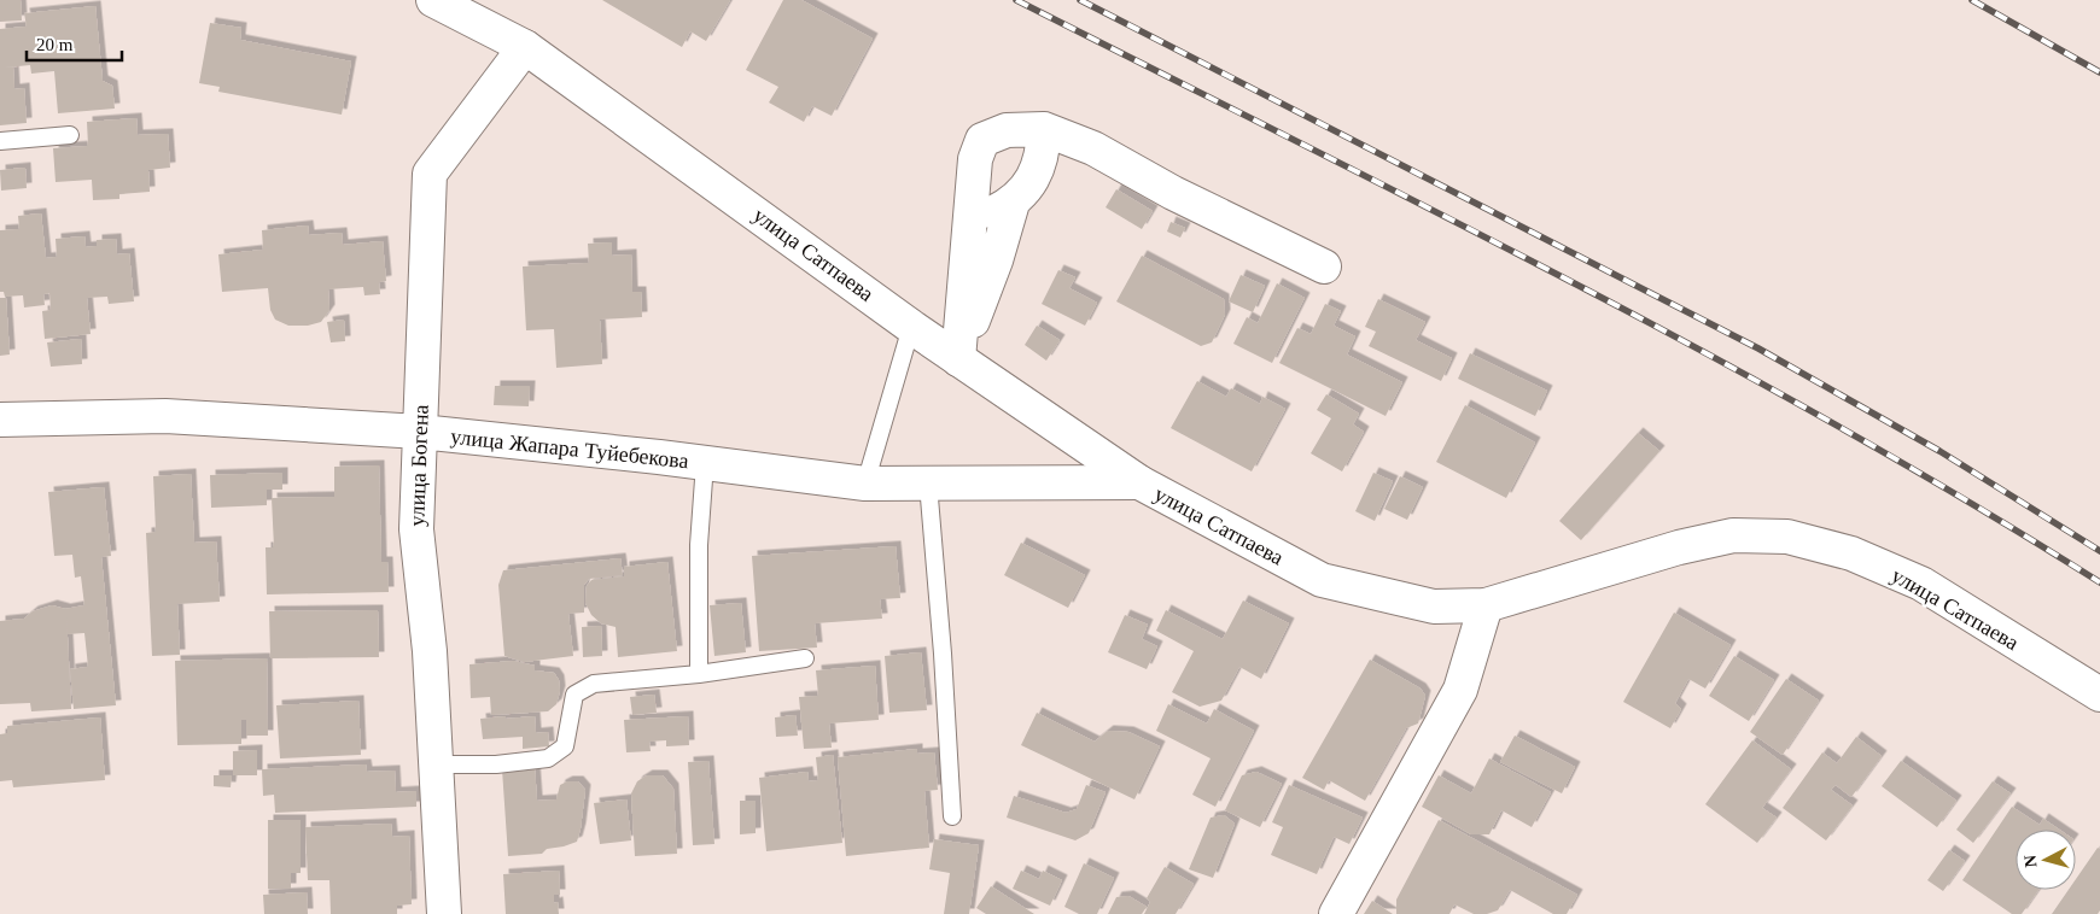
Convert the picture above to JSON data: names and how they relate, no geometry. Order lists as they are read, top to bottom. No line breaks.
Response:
{"streets":{"street":["улица Сатпаева","улица Жапара Туйебекова","улица Богена"]},"crossings":[["улица Сатпаева","улица Жапара Туйебекова"],["улица Сатпаева","улица Богена"],["улица Жапара Туйебекова","улица Богена"]],"scale_bar":"20 m","north":"left"}
